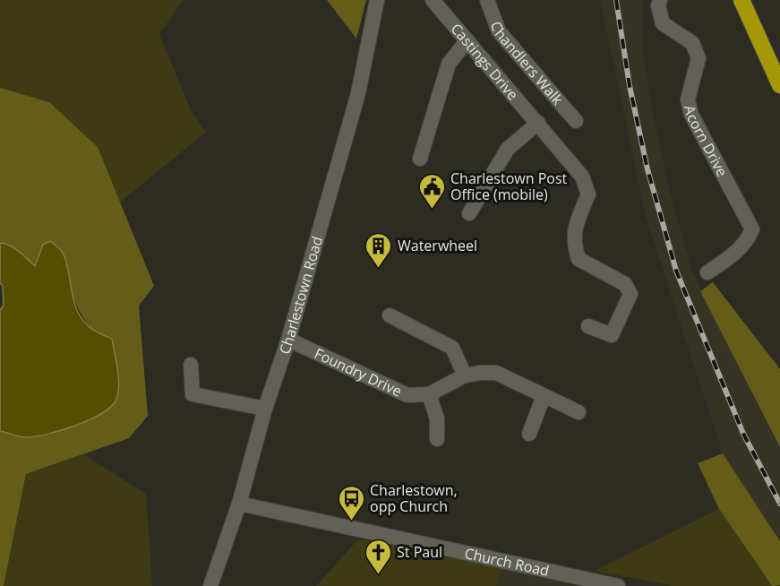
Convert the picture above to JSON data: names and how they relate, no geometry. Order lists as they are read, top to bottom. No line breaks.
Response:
{"streets":{"street":["Castings Drive","Chandlers Walk","Acorn Drive","Charlestown Road","Foundry Drive","Church Road"]},"crossings":[["Charlestown Road","Foundry Drive"],["Charlestown Road","Church Road"]],"places":{"public building":["Charlestown Post Office (mobile)"],"building":["Waterwheel"],"bus stop":["Charlestown, opp Church"],"church":["St Paul"]}}
